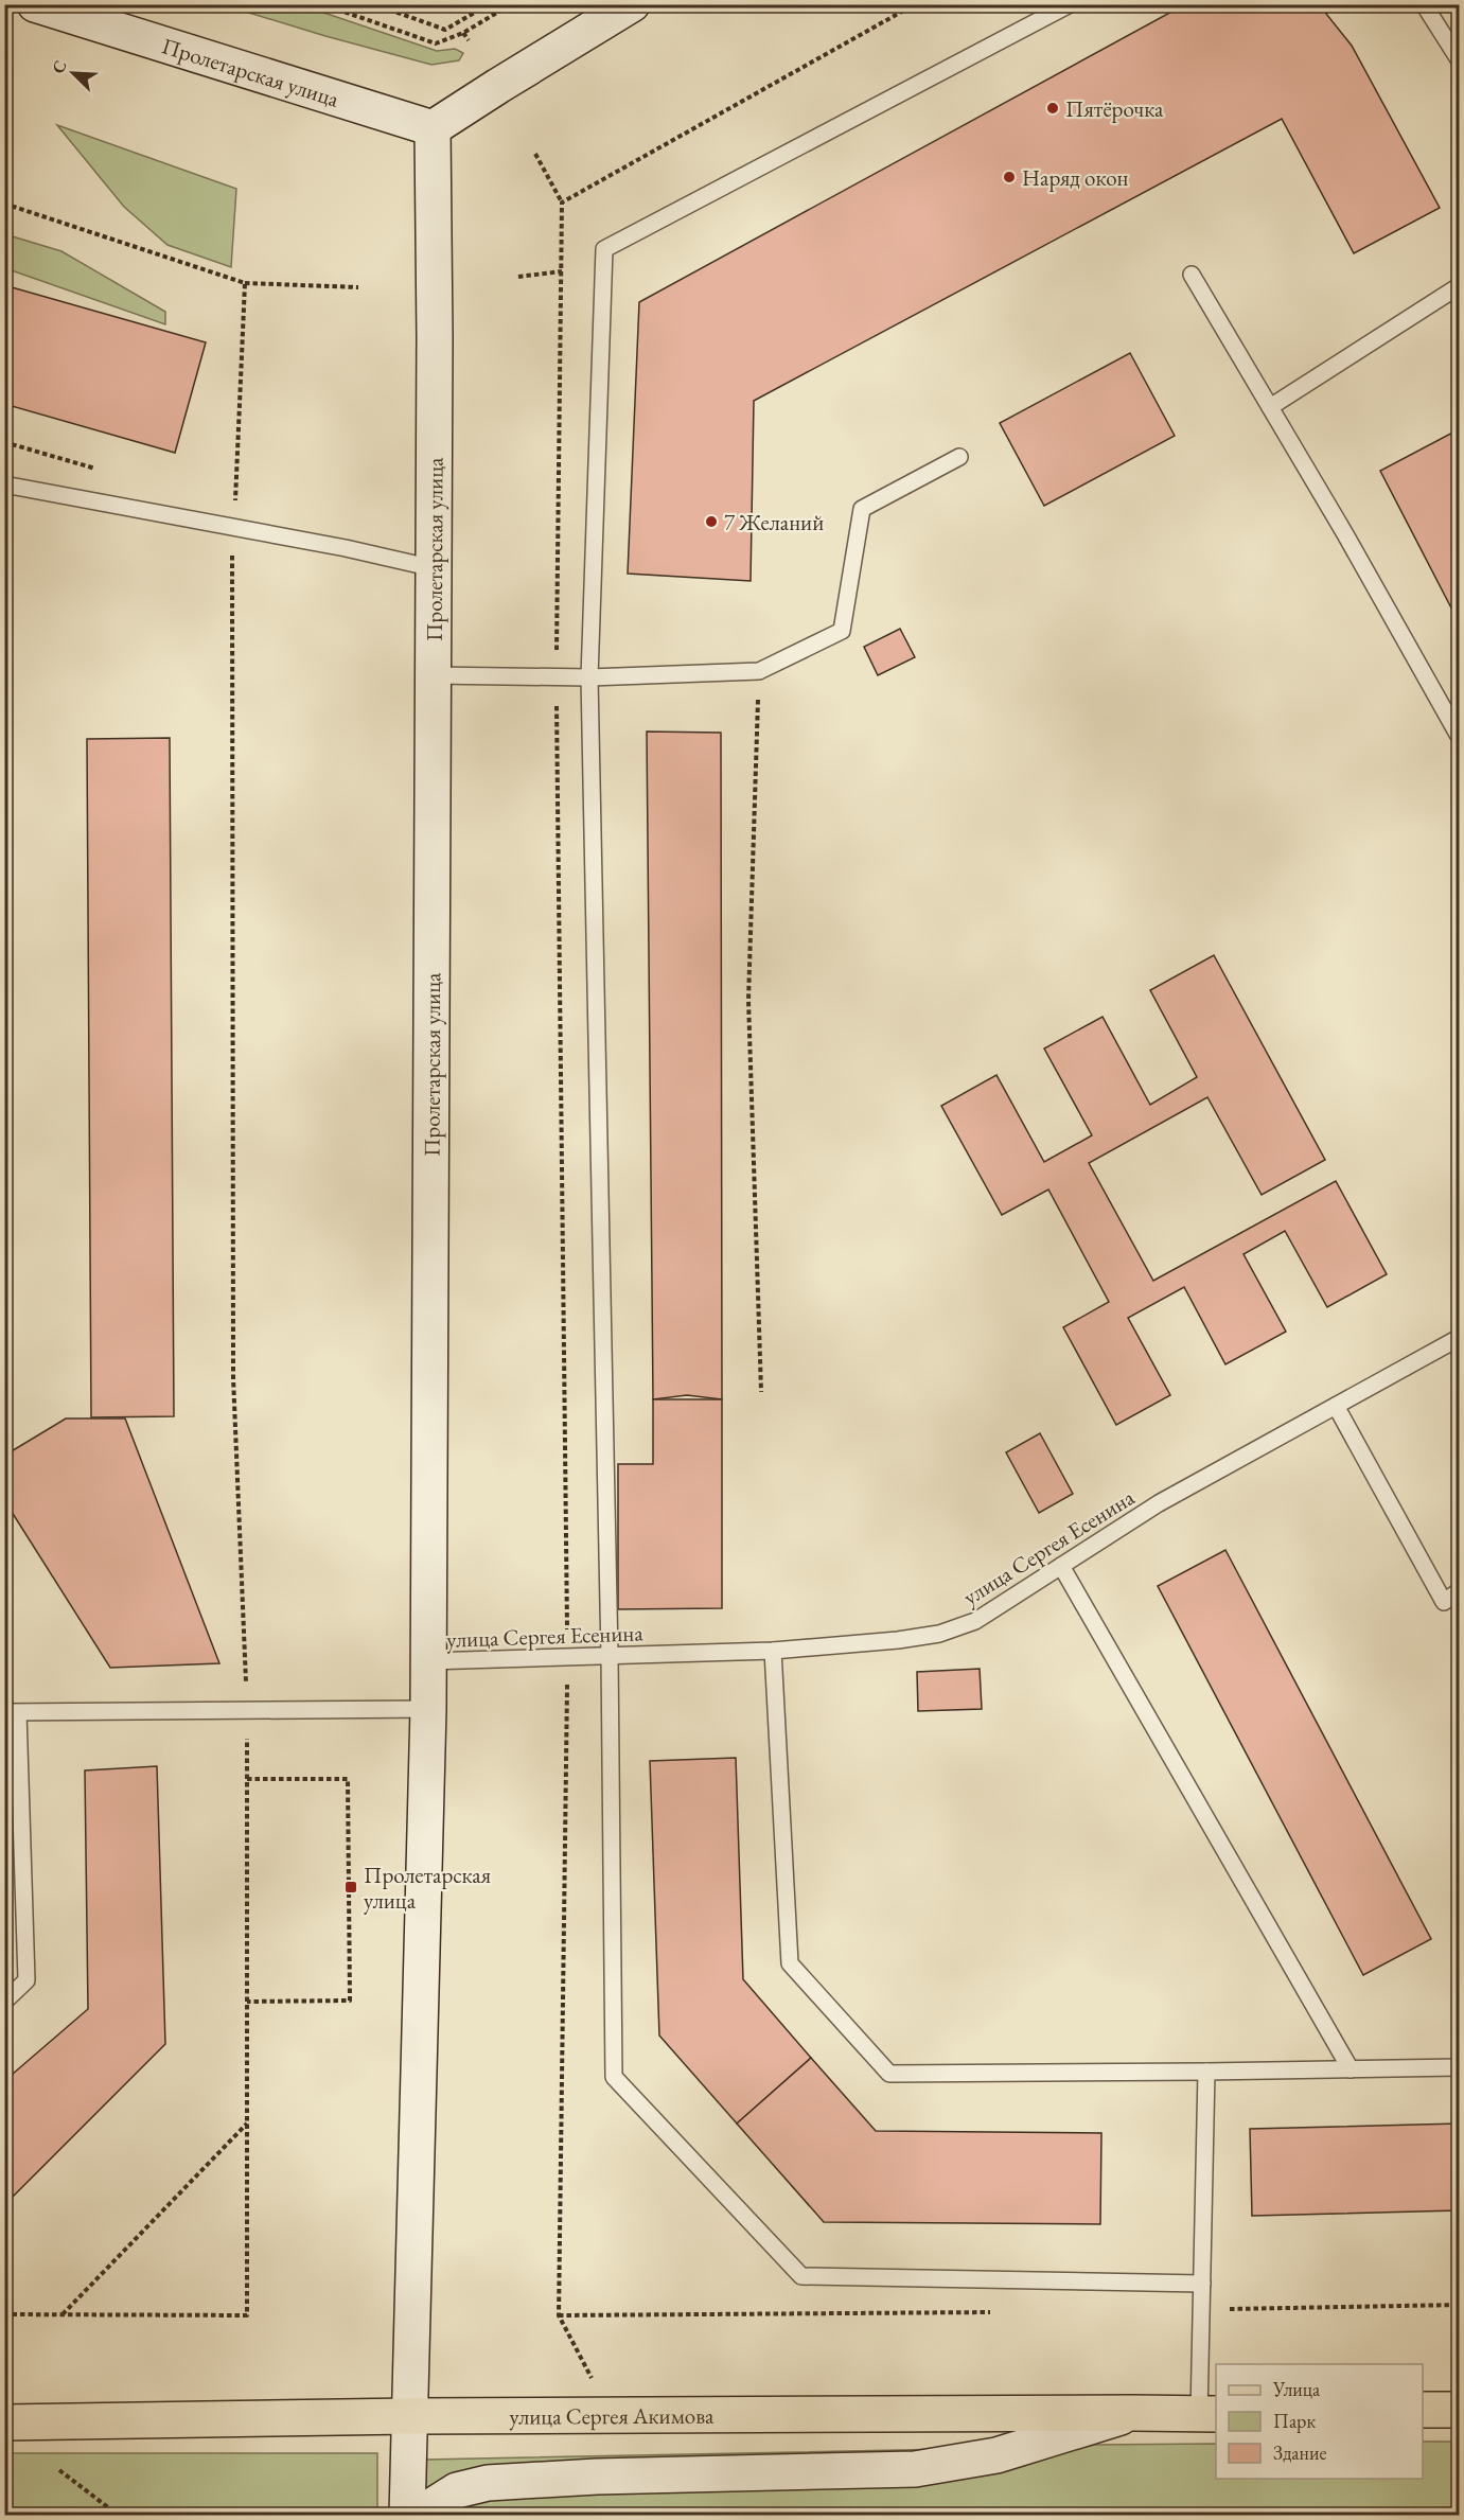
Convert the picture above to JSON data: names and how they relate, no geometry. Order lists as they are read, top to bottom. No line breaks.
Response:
{"streets":{"main road":["Пролетарская улица","улица Сергея Акимова"],"lane":["улица Сергея Есенина"]},"crossings":[["Пролетарская улица","улица Сергея Есенина"],["Пролетарская улица","улица Сергея Акимова"]],"places":{"other":["Пятёрочка","Наряд окон","7 Желаний"],"transit":["Пролетарская улица"]},"legend":["Улица","Парк","Здание"],"north":"top left"}
